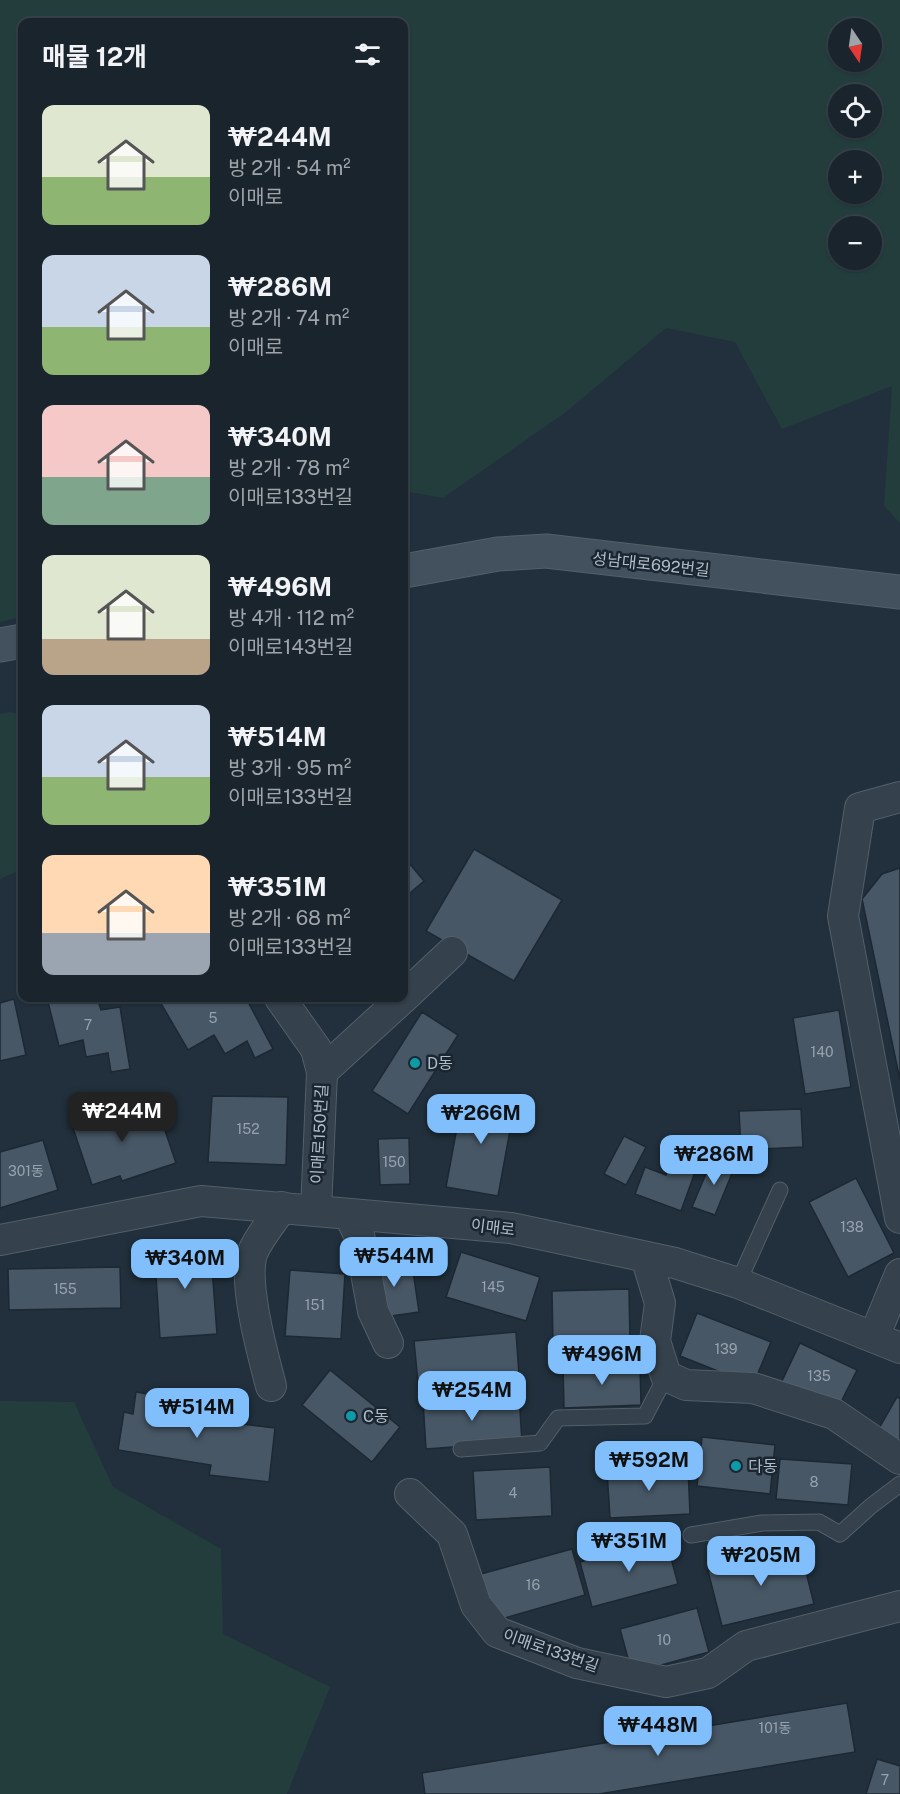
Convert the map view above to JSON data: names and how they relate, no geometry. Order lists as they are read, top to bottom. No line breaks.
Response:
{"streets":{"street":["성남대로692번길","이매로150번길","이매로","이매로133번길"]},"crossings":[["이매로150번길","이매로"]],"places":["D동","C동","다동"],"house_numbers":["5","7","140","152","150","301동","138","145","155","151","139","135","8","4","16","10","101동","7"],"north":"bottom","page":{"map_buttons":["+","−"],"heading":"매물 12개","list":[{"name":"₩244M","note":"방 2개 · 54 m² · 이매로"},{"name":"₩286M","note":"방 2개 · 74 m² · 이매로"},{"name":"₩340M","note":"방 2개 · 78 m² · 이매로133번길"},{"name":"₩496M","note":"방 4개 · 112 m² · 이매로143번길"},{"name":"₩514M","note":"방 3개 · 95 m² · 이매로133번길"},{"name":"₩351M","note":"방 2개 · 68 m² · 이매로133번길"}],"price":["₩244M","₩266M","₩286M","₩544M","₩340M","₩496M","₩254M","₩514M","₩592M","₩351M","₩205M","₩448M"]}}
